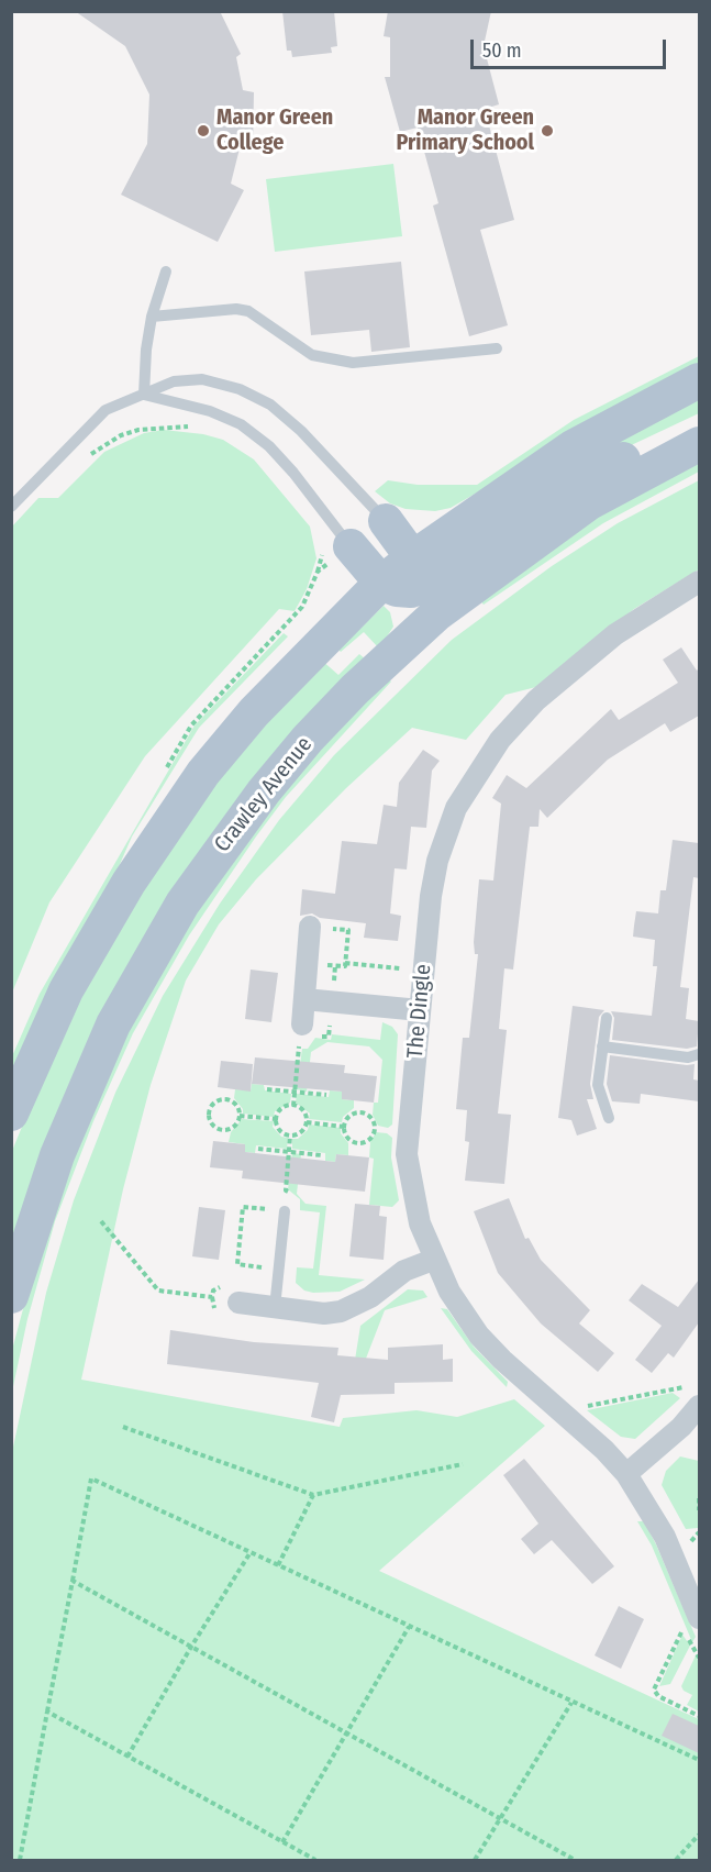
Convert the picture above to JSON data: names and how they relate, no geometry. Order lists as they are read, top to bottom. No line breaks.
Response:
{"streets":{"main road":["Crawley Avenue"],"street":["The Dingle"]},"places":["Manor Green College","Manor Green Primary School"],"scale_bar":"50 m"}
